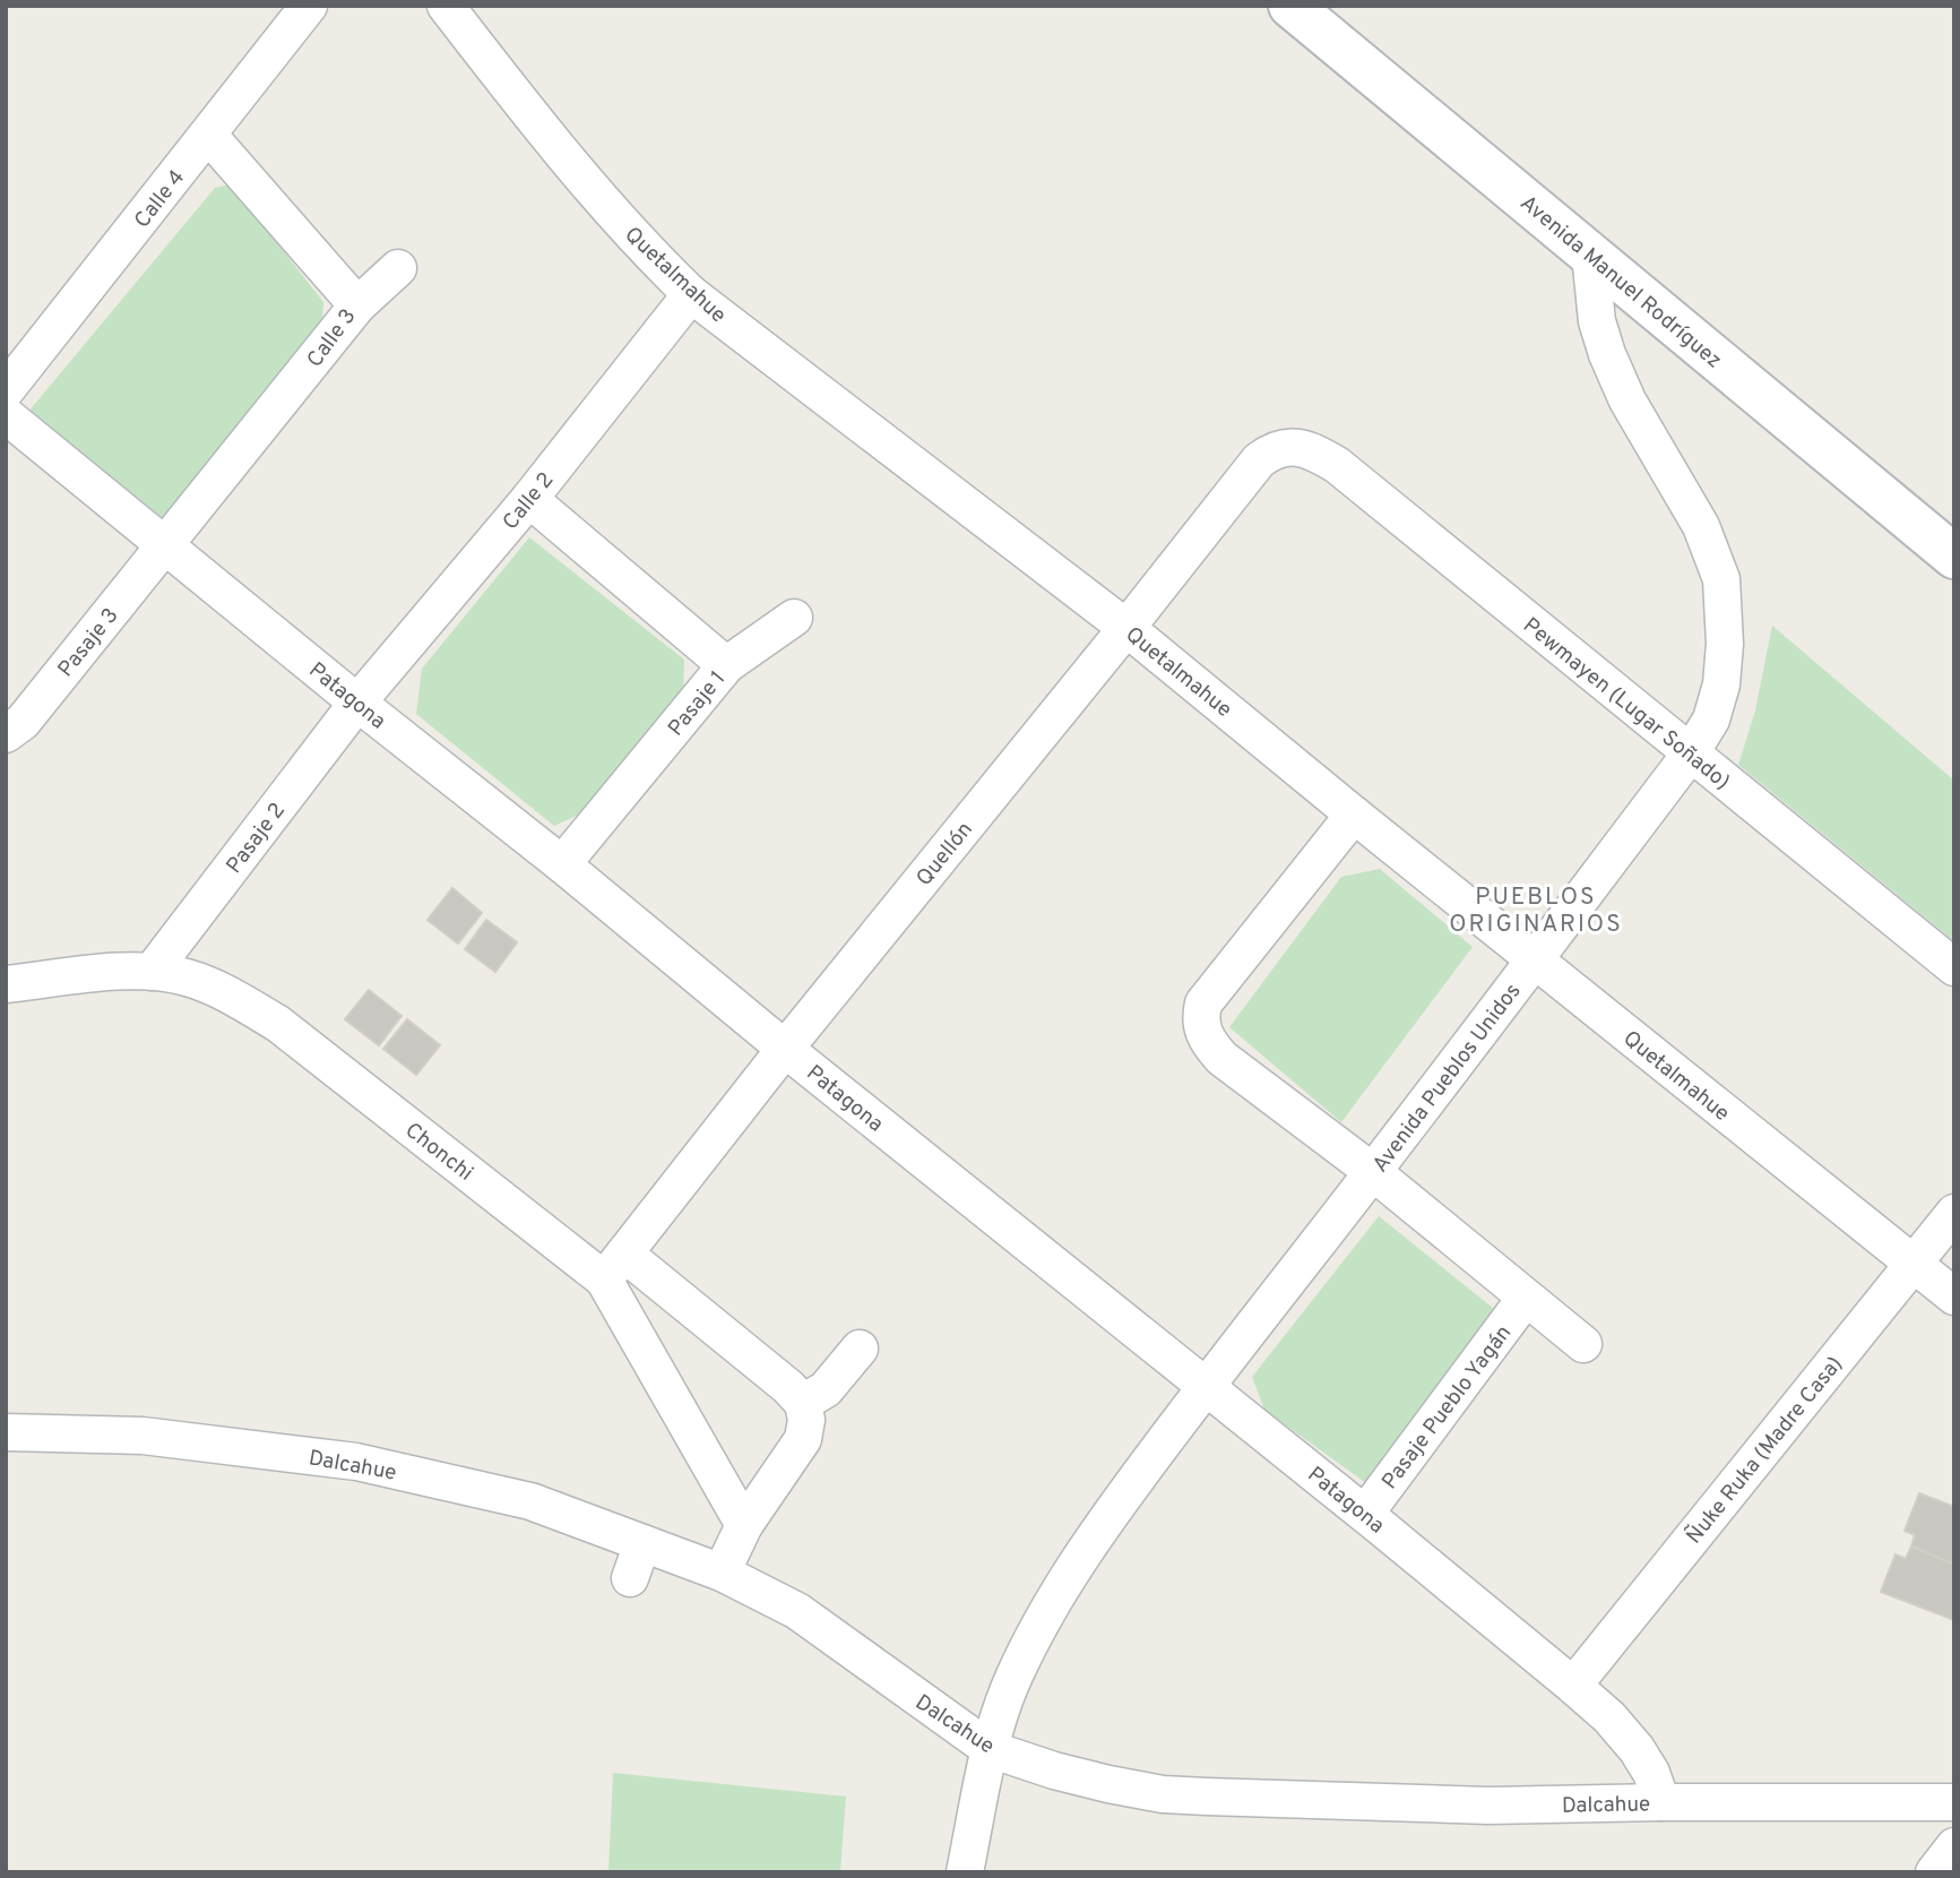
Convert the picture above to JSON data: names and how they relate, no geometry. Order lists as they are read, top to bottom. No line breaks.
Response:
{"streets":{"street":["Calle 4","Quetalmahue","Avenida Manuel Rodríguez","Calle 3","Calle 2","Pasaje 3","Patagona","Pasaje 1","Pewmayen (Lugar Soñado)","Pasaje 2","Quellón","Avenida Pueblos Unidos","Chonchi","Pasaje Pueblo Yagán","Ñuke Ruka (Madre Casa)","Dalcahue"]},"crossings":[["Calle 4","Calle 3"],["Quetalmahue","Calle 2"],["Quetalmahue","Quellón"],["Quetalmahue","Avenida Pueblos Unidos"],["Quetalmahue","Ñuke Ruka (Madre Casa)"],["Avenida Manuel Rodríguez","Avenida Pueblos Unidos"],["Calle 3","Pasaje 3"],["Calle 3","Patagona"],["Calle 2","Patagona"],["Calle 2","Pasaje 1"],["Calle 2","Pasaje 2"],["Pasaje 3","Patagona"],["Patagona","Pasaje 1"],["Patagona","Pasaje 2"],["Patagona","Quellón"],["Patagona","Avenida Pueblos Unidos"],["Patagona","Pasaje Pueblo Yagán"],["Patagona","Ñuke Ruka (Madre Casa)"],["Patagona","Dalcahue"],["Pewmayen (Lugar Soñado)","Quellón"],["Pewmayen (Lugar Soñado)","Avenida Pueblos Unidos"],["Pasaje 2","Chonchi"],["Quellón","Chonchi"],["Avenida Pueblos Unidos","Dalcahue"]],"districts":["PUEBLOS ORIGINARIOS"]}
